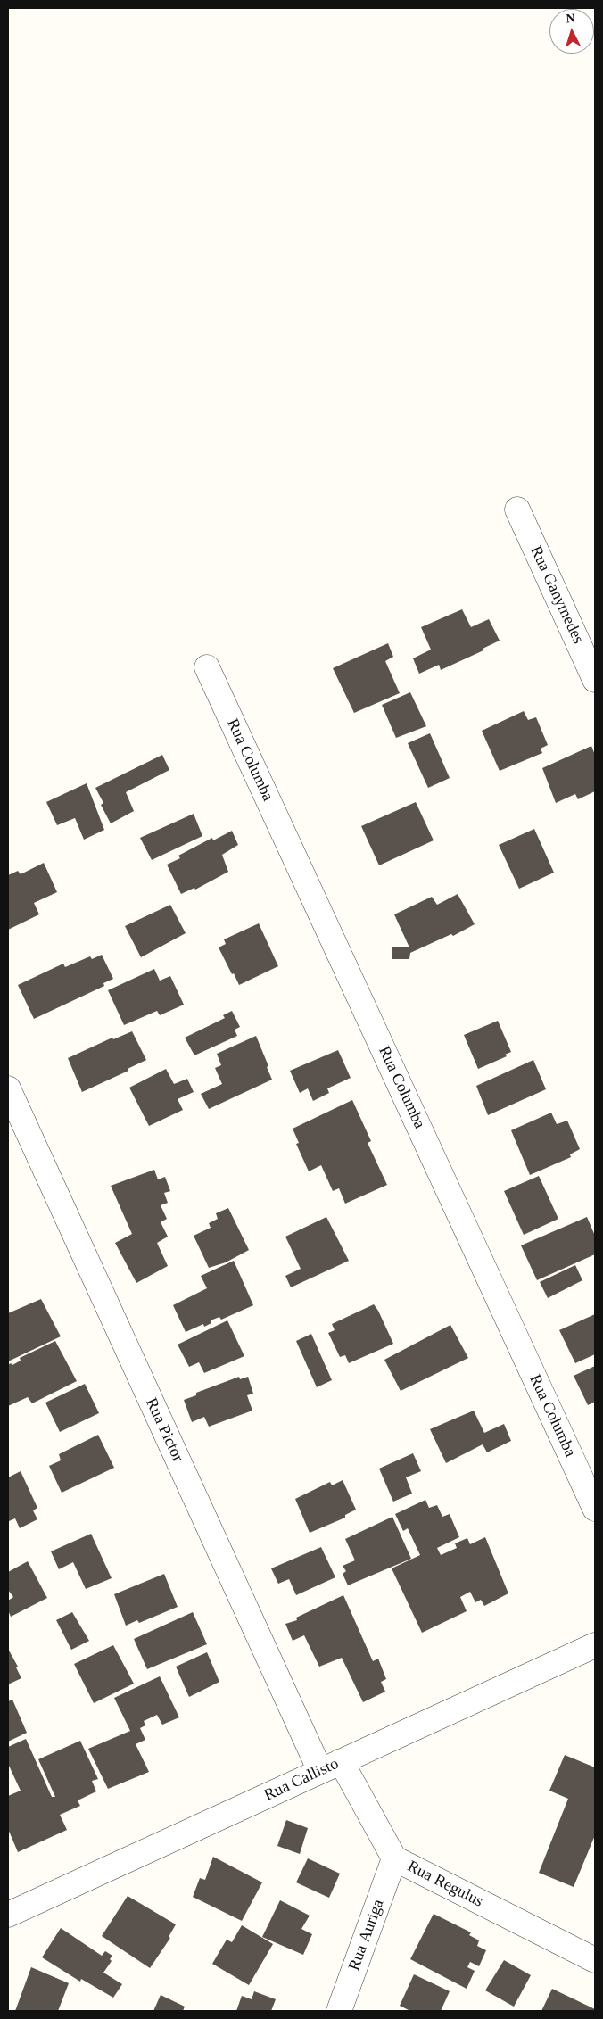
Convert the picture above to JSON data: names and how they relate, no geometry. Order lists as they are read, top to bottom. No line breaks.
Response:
{"streets":{"street":["Rua Ganymedes","Rua Columba","Rua Pictor","Rua Callisto","Rua Regulus","Rua Auriga"]},"crossings":[["Rua Pictor","Rua Callisto"],["Rua Pictor","Rua Regulus"],["Rua Callisto","Rua Regulus"],["Rua Regulus","Rua Auriga"]],"north":"top"}
